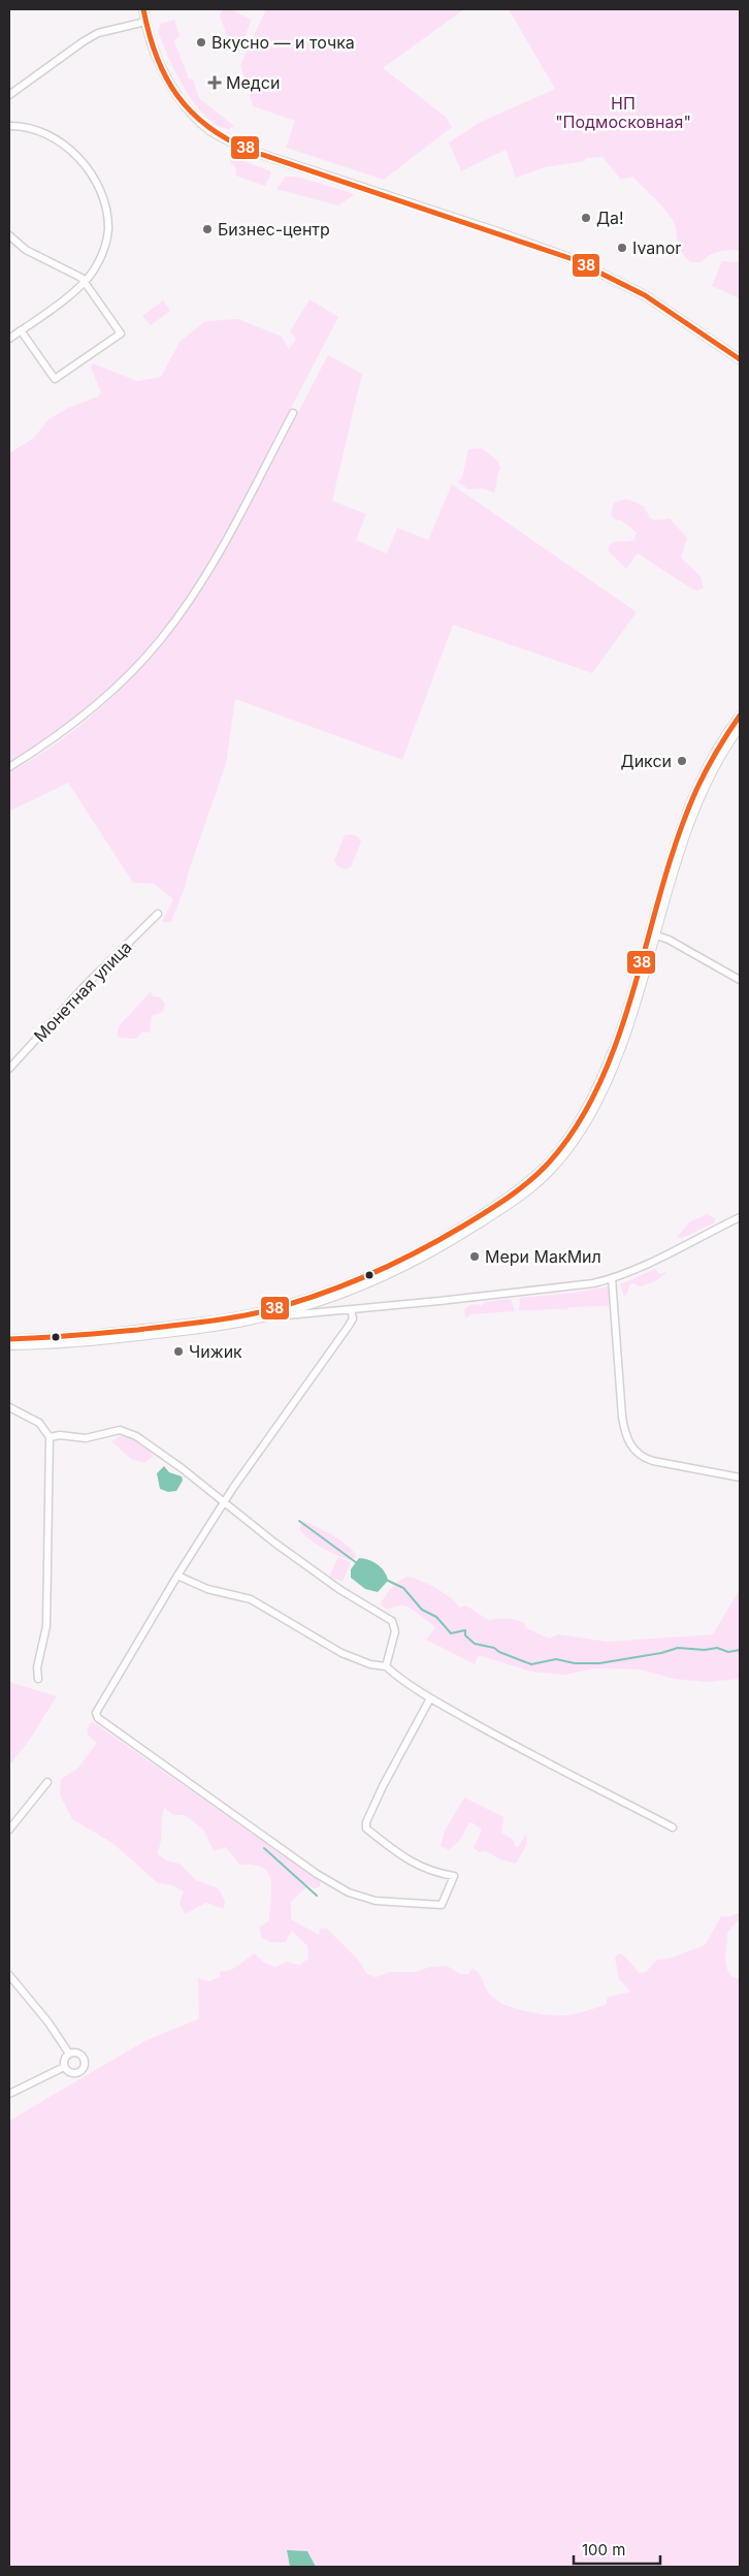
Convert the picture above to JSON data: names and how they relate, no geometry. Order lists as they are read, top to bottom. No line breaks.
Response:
{"streets":{"street":["Монетная улица"]},"parks":["НП \"Подмосковная\""],"places":{"other":["Вкусно — и точка","Да!","Бизнес-центр","Ivanor","Дикси","Мери МакМил","Чижик"],"health":["Медси"]},"lines":["transit line 38"],"scale_bar":"100 m"}
